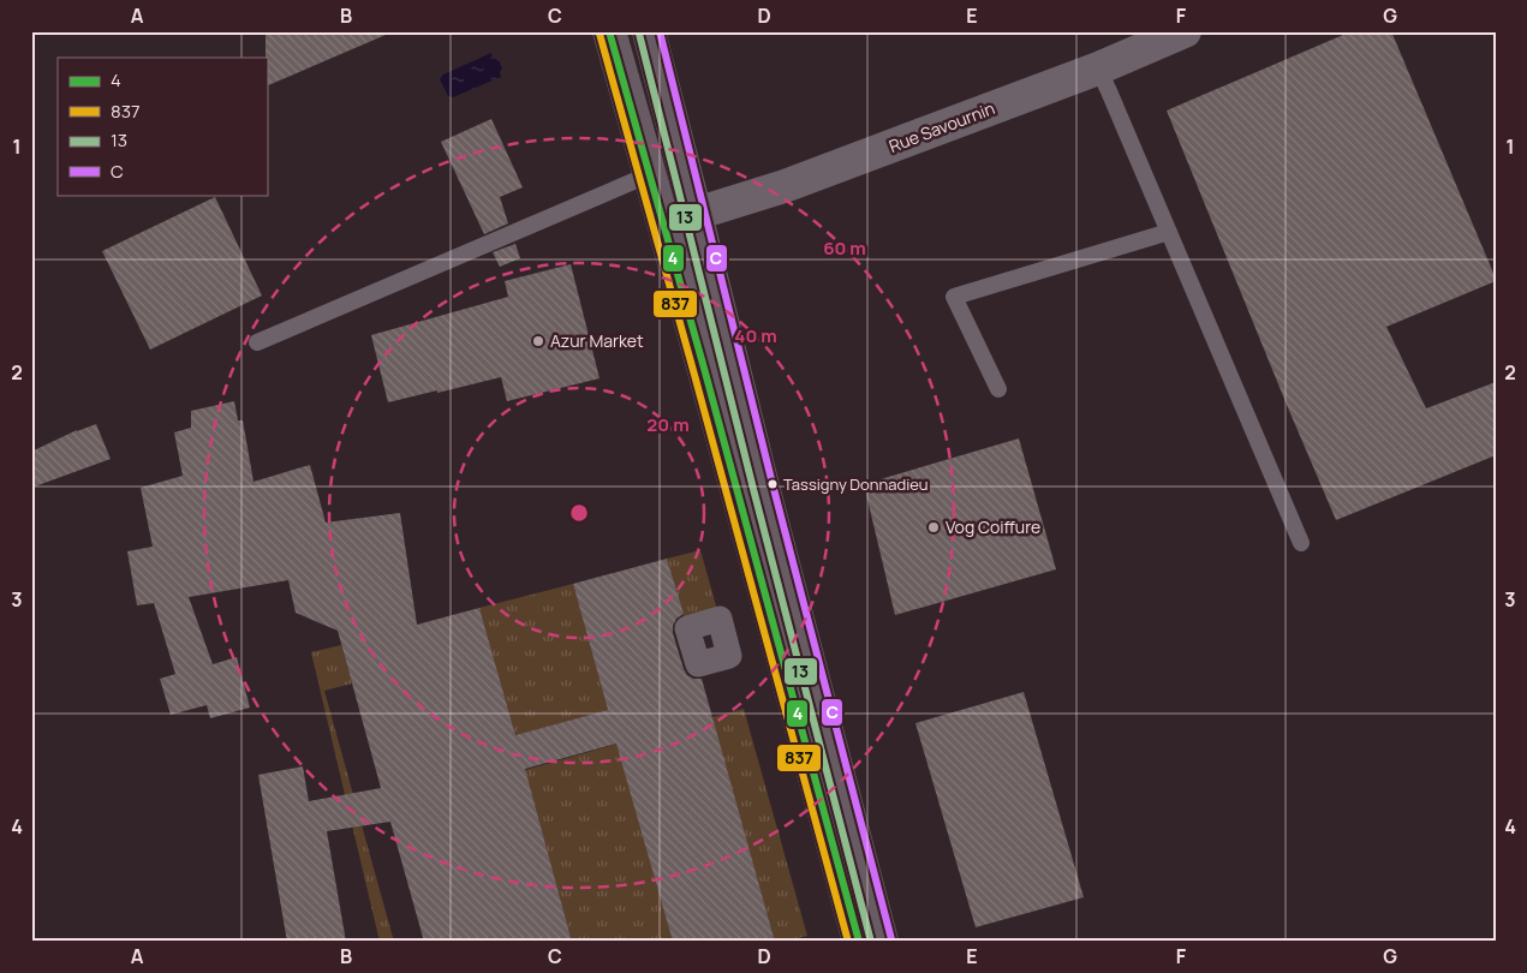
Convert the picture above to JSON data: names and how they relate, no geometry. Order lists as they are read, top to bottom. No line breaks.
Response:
{"streets":{"street":["Rue Savournin"]},"places":["Azur Market","Tassigny Donnadieu","Vog Coiffure"],"lines":["transit line 4","transit line C","transit line 837","transit line 13"],"legend":["4","837","13","C"],"grid":{"columns":["A","B","C","D","E","F","G"],"rows":["1","2","3","4"]},"rings":["60 m","40 m","20 m"]}
